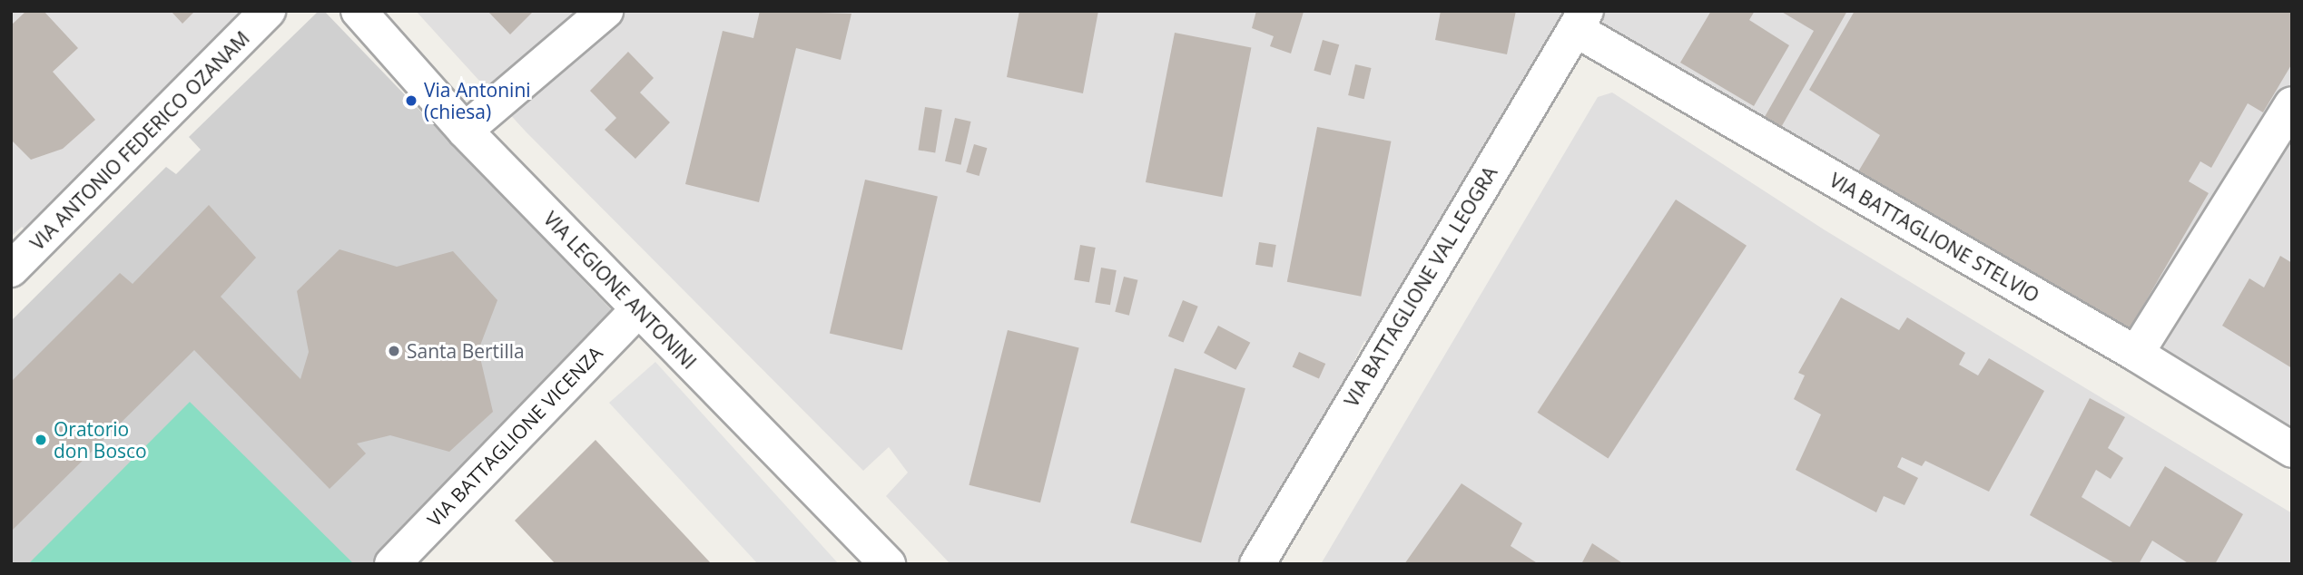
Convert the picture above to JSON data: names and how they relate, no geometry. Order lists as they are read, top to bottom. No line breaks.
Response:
{"streets":{"street":["VIA ANTONIO FEDERICO OZANAM","VIA BATTAGLIONE STELVIO","VIA BATTAGLIONE VAL LEOGRA","VIA LEGIONE ANTONINI","VIA BATTAGLIONE VICENZA"]},"crossings":[["VIA BATTAGLIONE STELVIO","VIA BATTAGLIONE VAL LEOGRA"],["VIA LEGIONE ANTONINI","VIA BATTAGLIONE VICENZA"]],"places":["Via Antonini (chiesa)","Santa Bertilla","Oratorio don Bosco"]}
